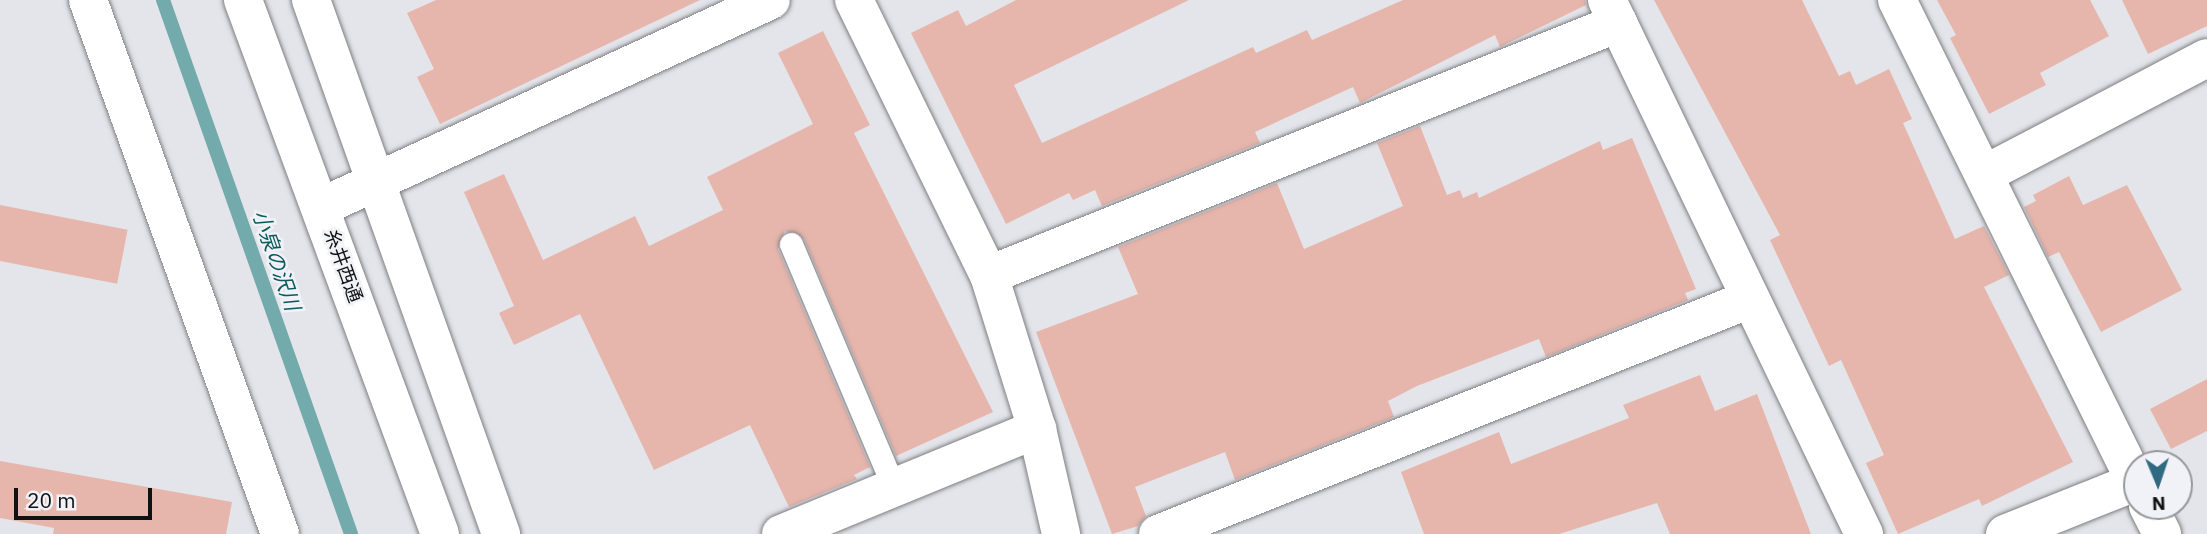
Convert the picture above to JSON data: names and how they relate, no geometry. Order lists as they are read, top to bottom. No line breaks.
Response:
{"streets":{"street":["糸井西通"]},"water":["小泉の沢川"],"scale_bar":"20 m","north":"bottom"}
